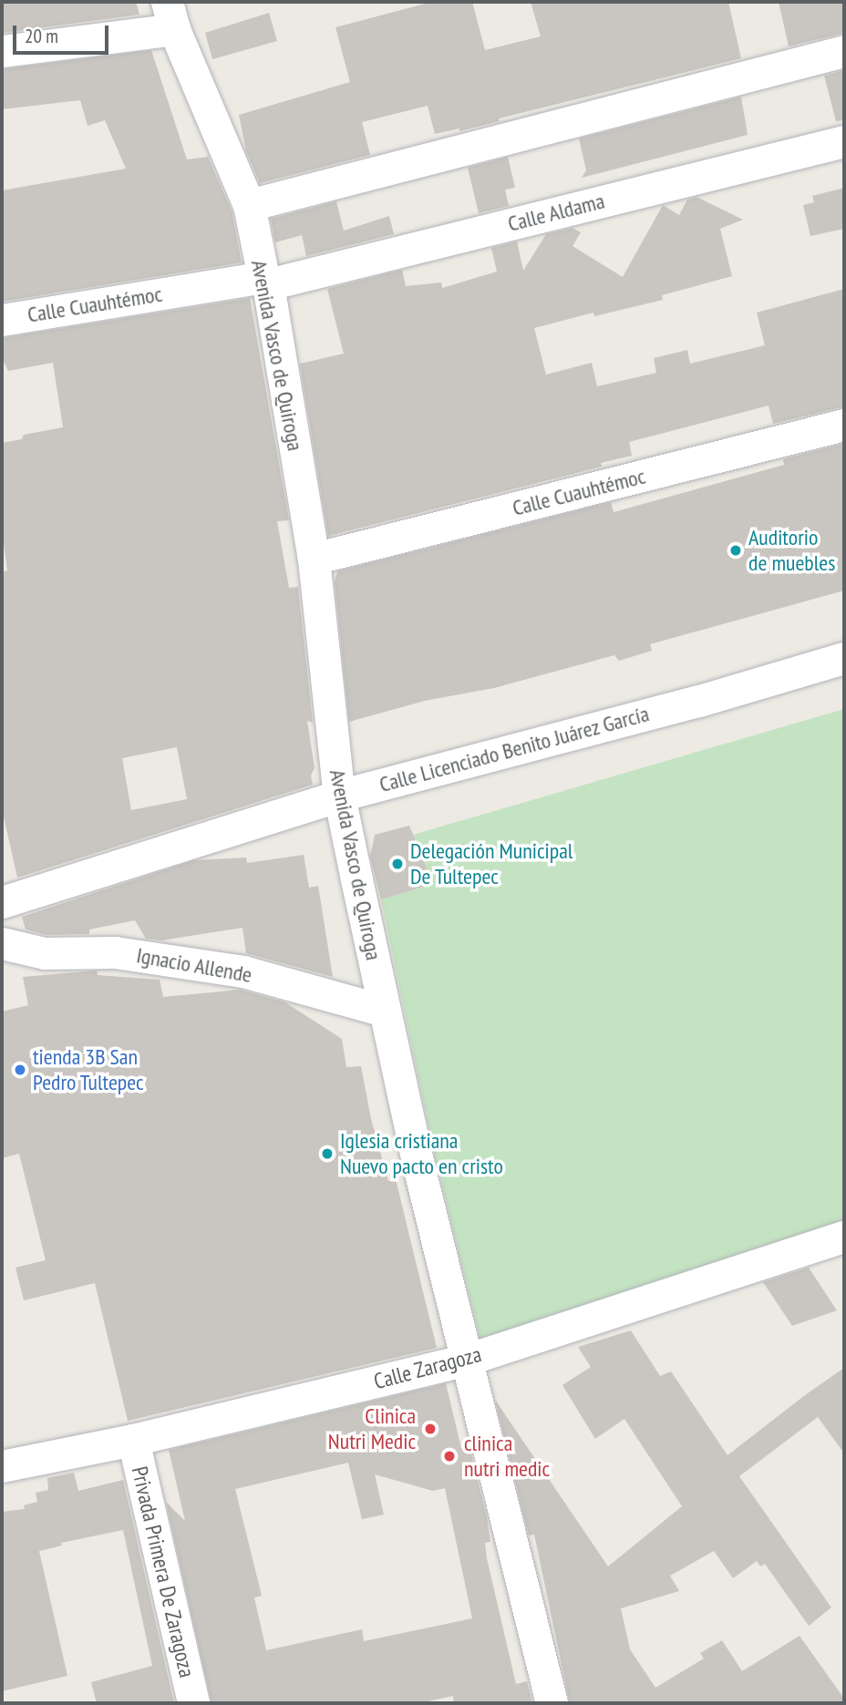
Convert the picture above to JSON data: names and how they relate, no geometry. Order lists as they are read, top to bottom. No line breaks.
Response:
{"streets":{"street":["Calle Aldama","Calle Cuauhtémoc","Avenida Vasco de Quiroga","Calle Licenciado Benito Juárez García","Ignacio Allende","Calle Zaragoza","Privada Primera De Zaragoza"]},"crossings":[["Calle Aldama","Calle Cuauhtémoc"],["Calle Aldama","Avenida Vasco de Quiroga"],["Calle Cuauhtémoc","Avenida Vasco de Quiroga"],["Avenida Vasco de Quiroga","Calle Licenciado Benito Juárez García"],["Avenida Vasco de Quiroga","Ignacio Allende"],["Avenida Vasco de Quiroga","Calle Zaragoza"],["Calle Zaragoza","Privada Primera De Zaragoza"]],"places":["Auditorio de muebles","Delegación Municipal De Tultepec","tienda 3B San Pedro Tultepec","Iglesia cristiana Nuevo pacto en cristo","Clinica Nutri Medic","clinica nutri medic"],"scale_bar":"20 m"}
